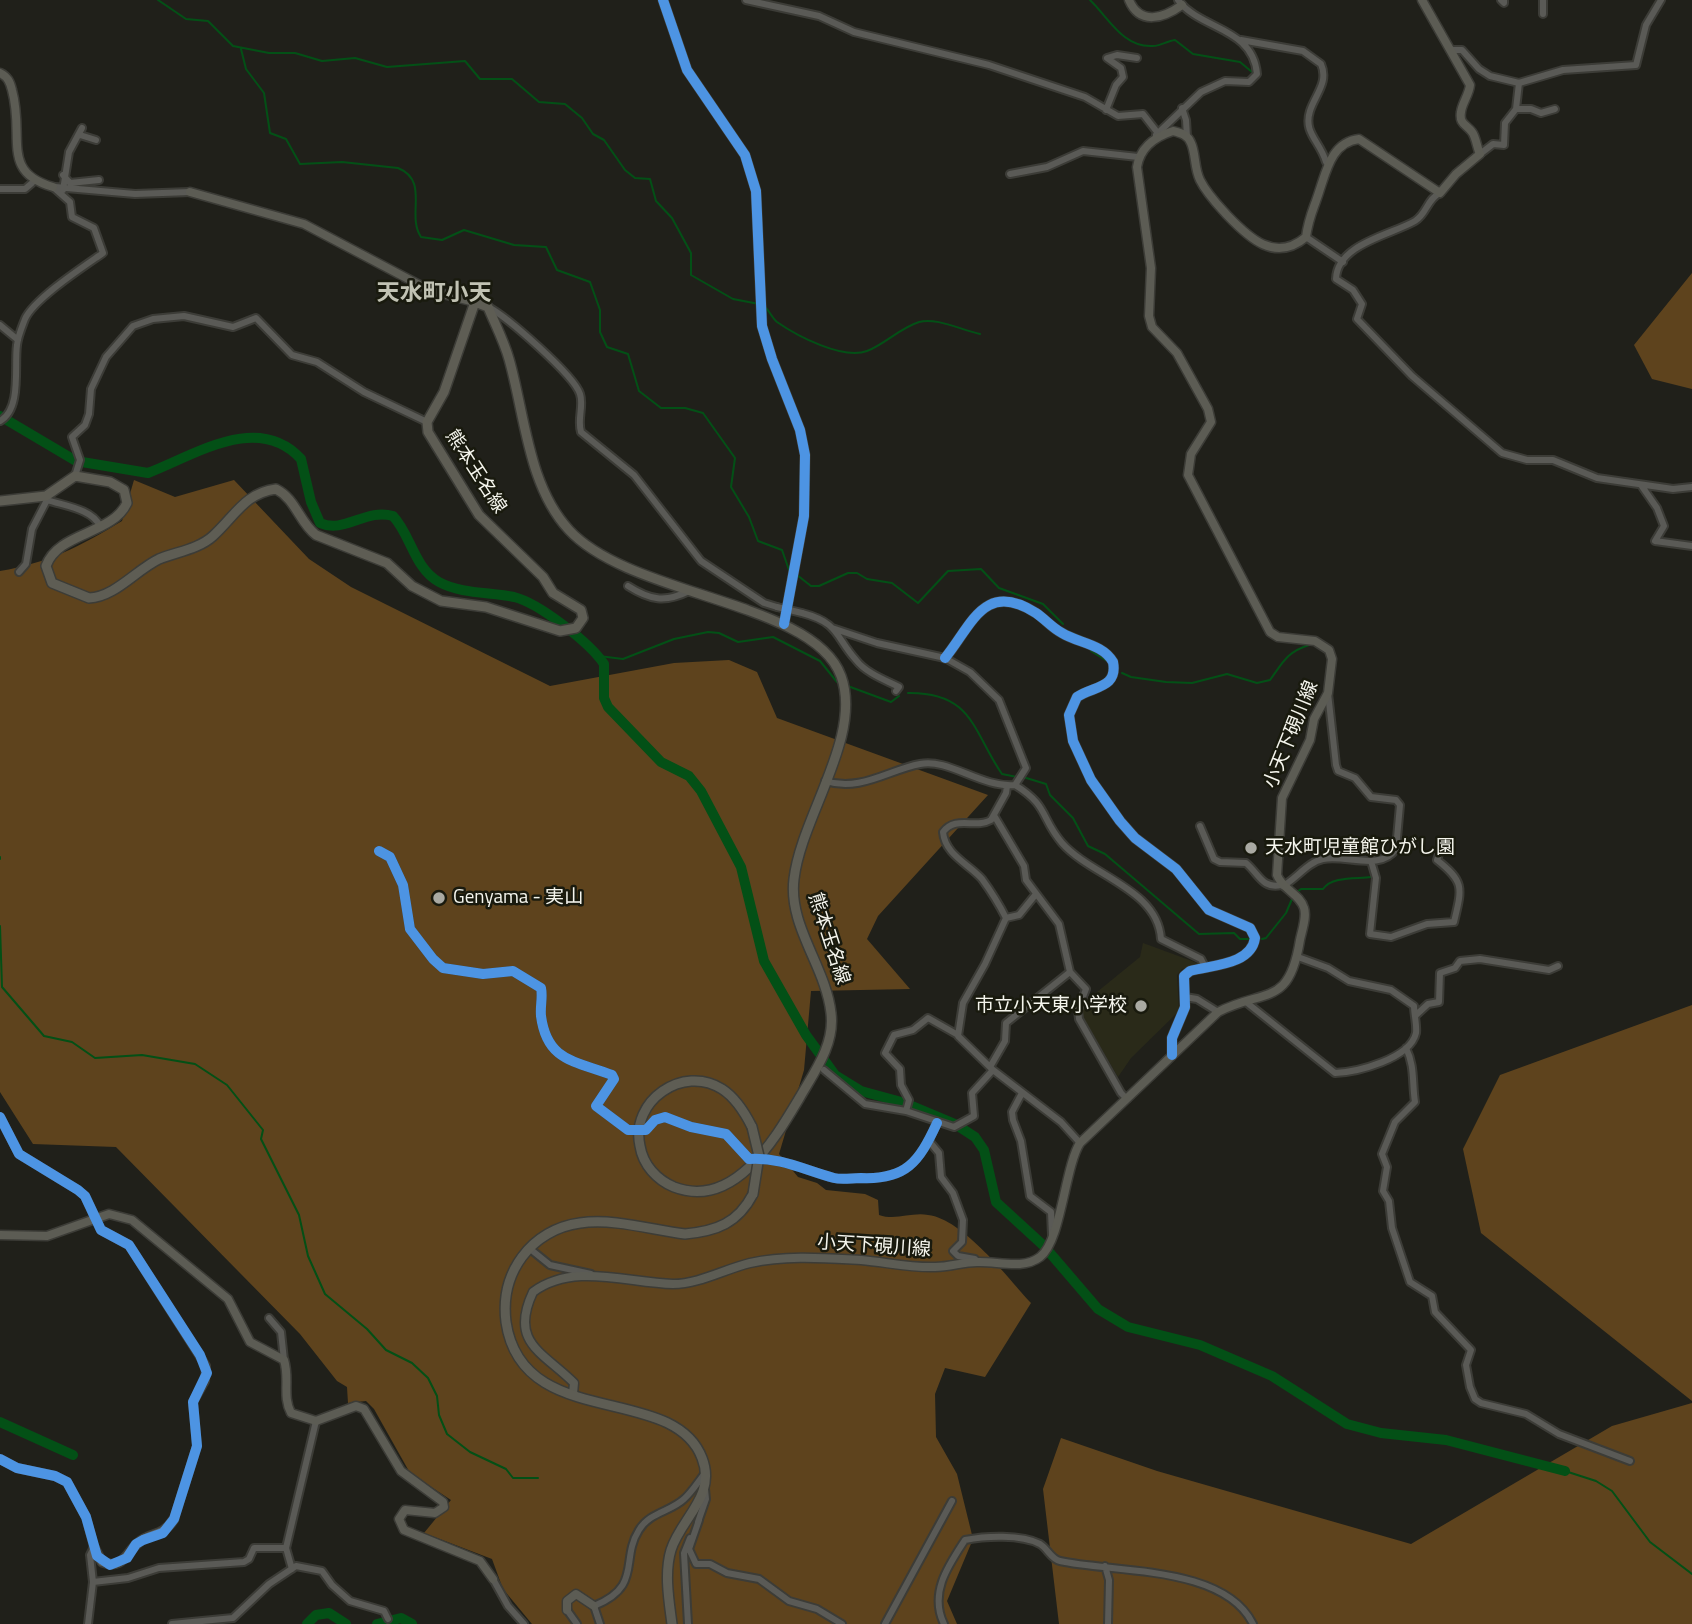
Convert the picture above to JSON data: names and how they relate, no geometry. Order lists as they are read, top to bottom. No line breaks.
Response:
{"streets":{"main road":["熊本玉名線"],"street":["小天下硯川線"]},"crossings":[["熊本玉名線","小天下硯川線"]],"districts":["天水町小天"],"places":["天水町児童館ひがし園","Genyama - 実山","市立小天東小学校"]}
